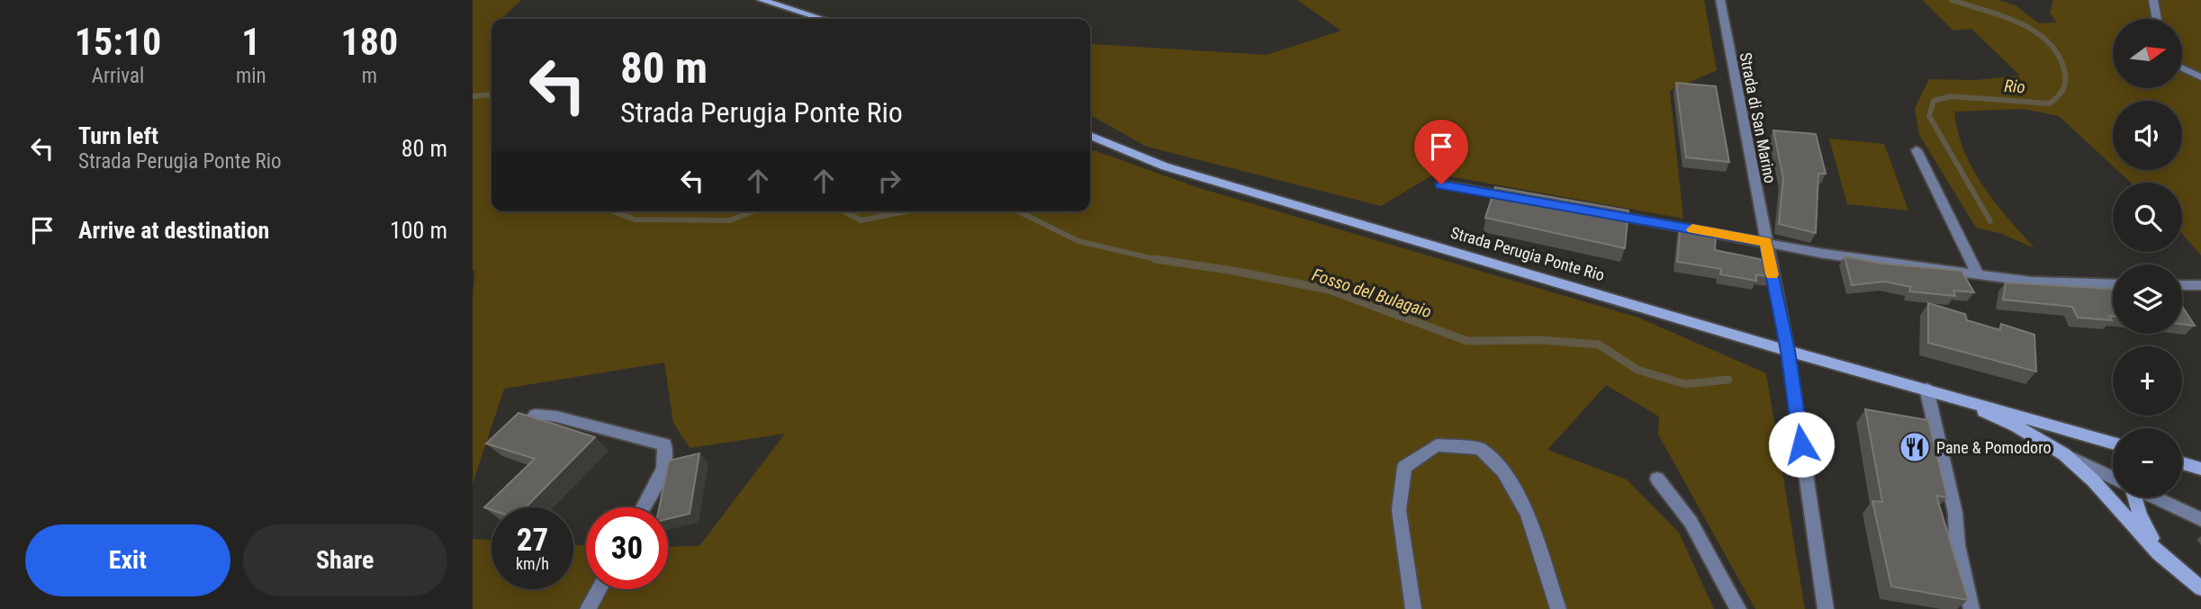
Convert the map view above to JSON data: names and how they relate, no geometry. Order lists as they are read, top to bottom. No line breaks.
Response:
{"streets":{"main road":["Strada Perugia Ponte Rio"],"street":["Strada di San Marino"]},"crossings":[["Strada di San Marino","Strada Perugia Ponte Rio"]],"water":["Rio","Fosso del Bulagaio"],"places":{"restaurant":["Pane & Pomodoro"]},"north":"right","page":{"eta":["15:10","Arrival","1","min","180","m"],"map_buttons":["+","−"],"turn":["80 m","Strada Perugia Ponte Rio"],"list":[{"name":"Turn left","note":"Strada Perugia Ponte Rio","value":"80 m"},{"name":"Arrive at destination","value":"100 m"}],"speed":"27 km/h","limit":"30","buttons":["Exit","Share"]}}
